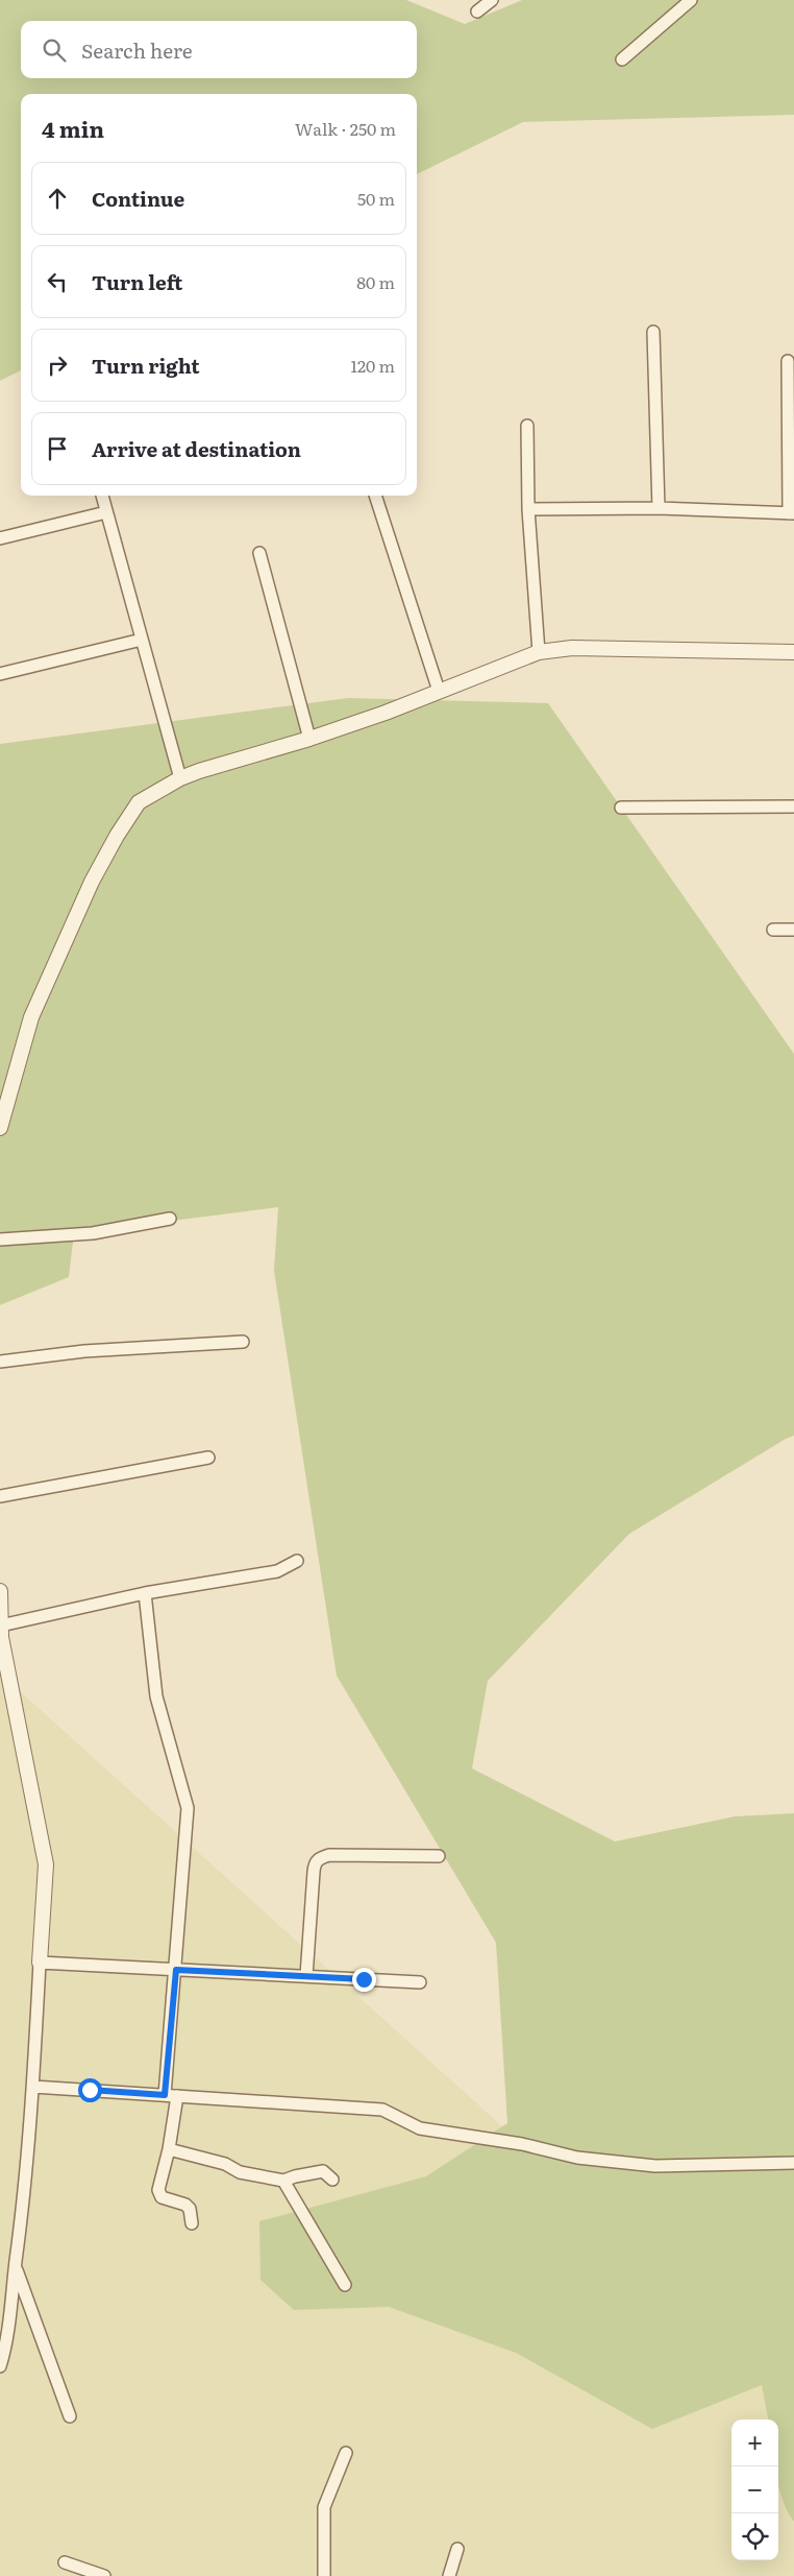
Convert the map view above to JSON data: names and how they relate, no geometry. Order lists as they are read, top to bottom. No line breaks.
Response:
{"page":{"search":"Search here","heading":["4 min","Walk · 250 m"],"list":[["Continue","50 m"],["Turn left","80 m"],["Turn right","120 m"],"Arrive at destination"],"map_buttons":["+","−"]}}
